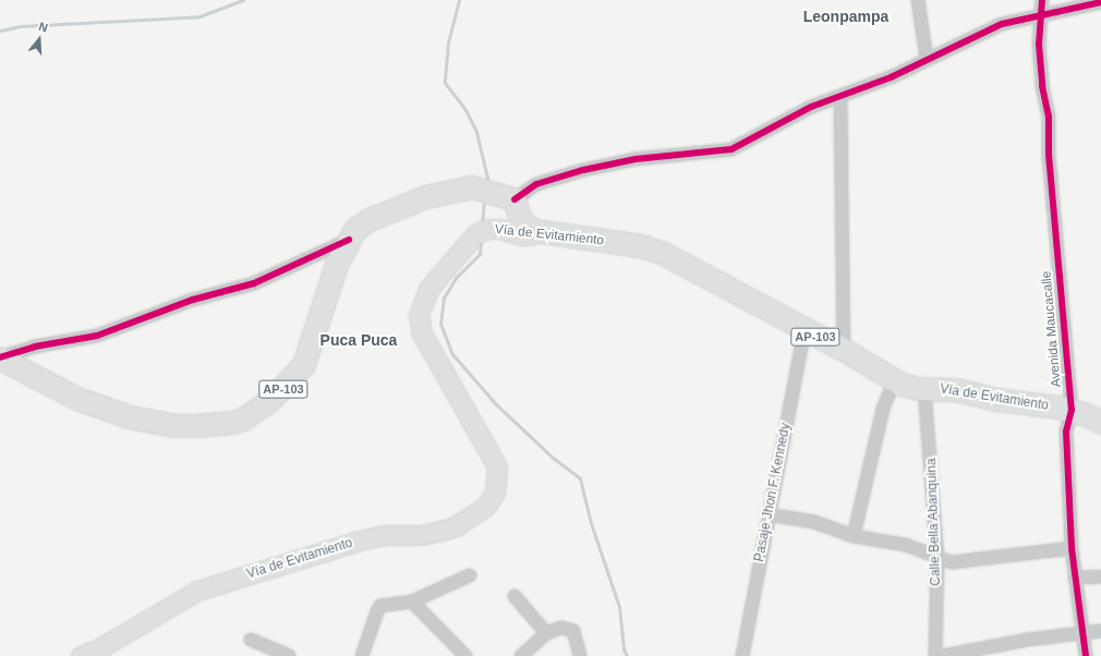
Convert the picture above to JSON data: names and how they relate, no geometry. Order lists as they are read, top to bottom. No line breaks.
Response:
{"streets":{"main road":["Vía de Evitamiento","AP-103"],"street":["Avenida Maucacalle","Pasaje Jhon F. Kennedy","Calle Bella Abanquina"]},"crossings":[["Vía de Evitamiento","Avenida Maucacalle"],["Vía de Evitamiento","Pasaje Jhon F. Kennedy"],["Vía de Evitamiento","Calle Bella Abanquina"]],"districts":["Leonpampa","Puca Puca"],"north":"top"}
